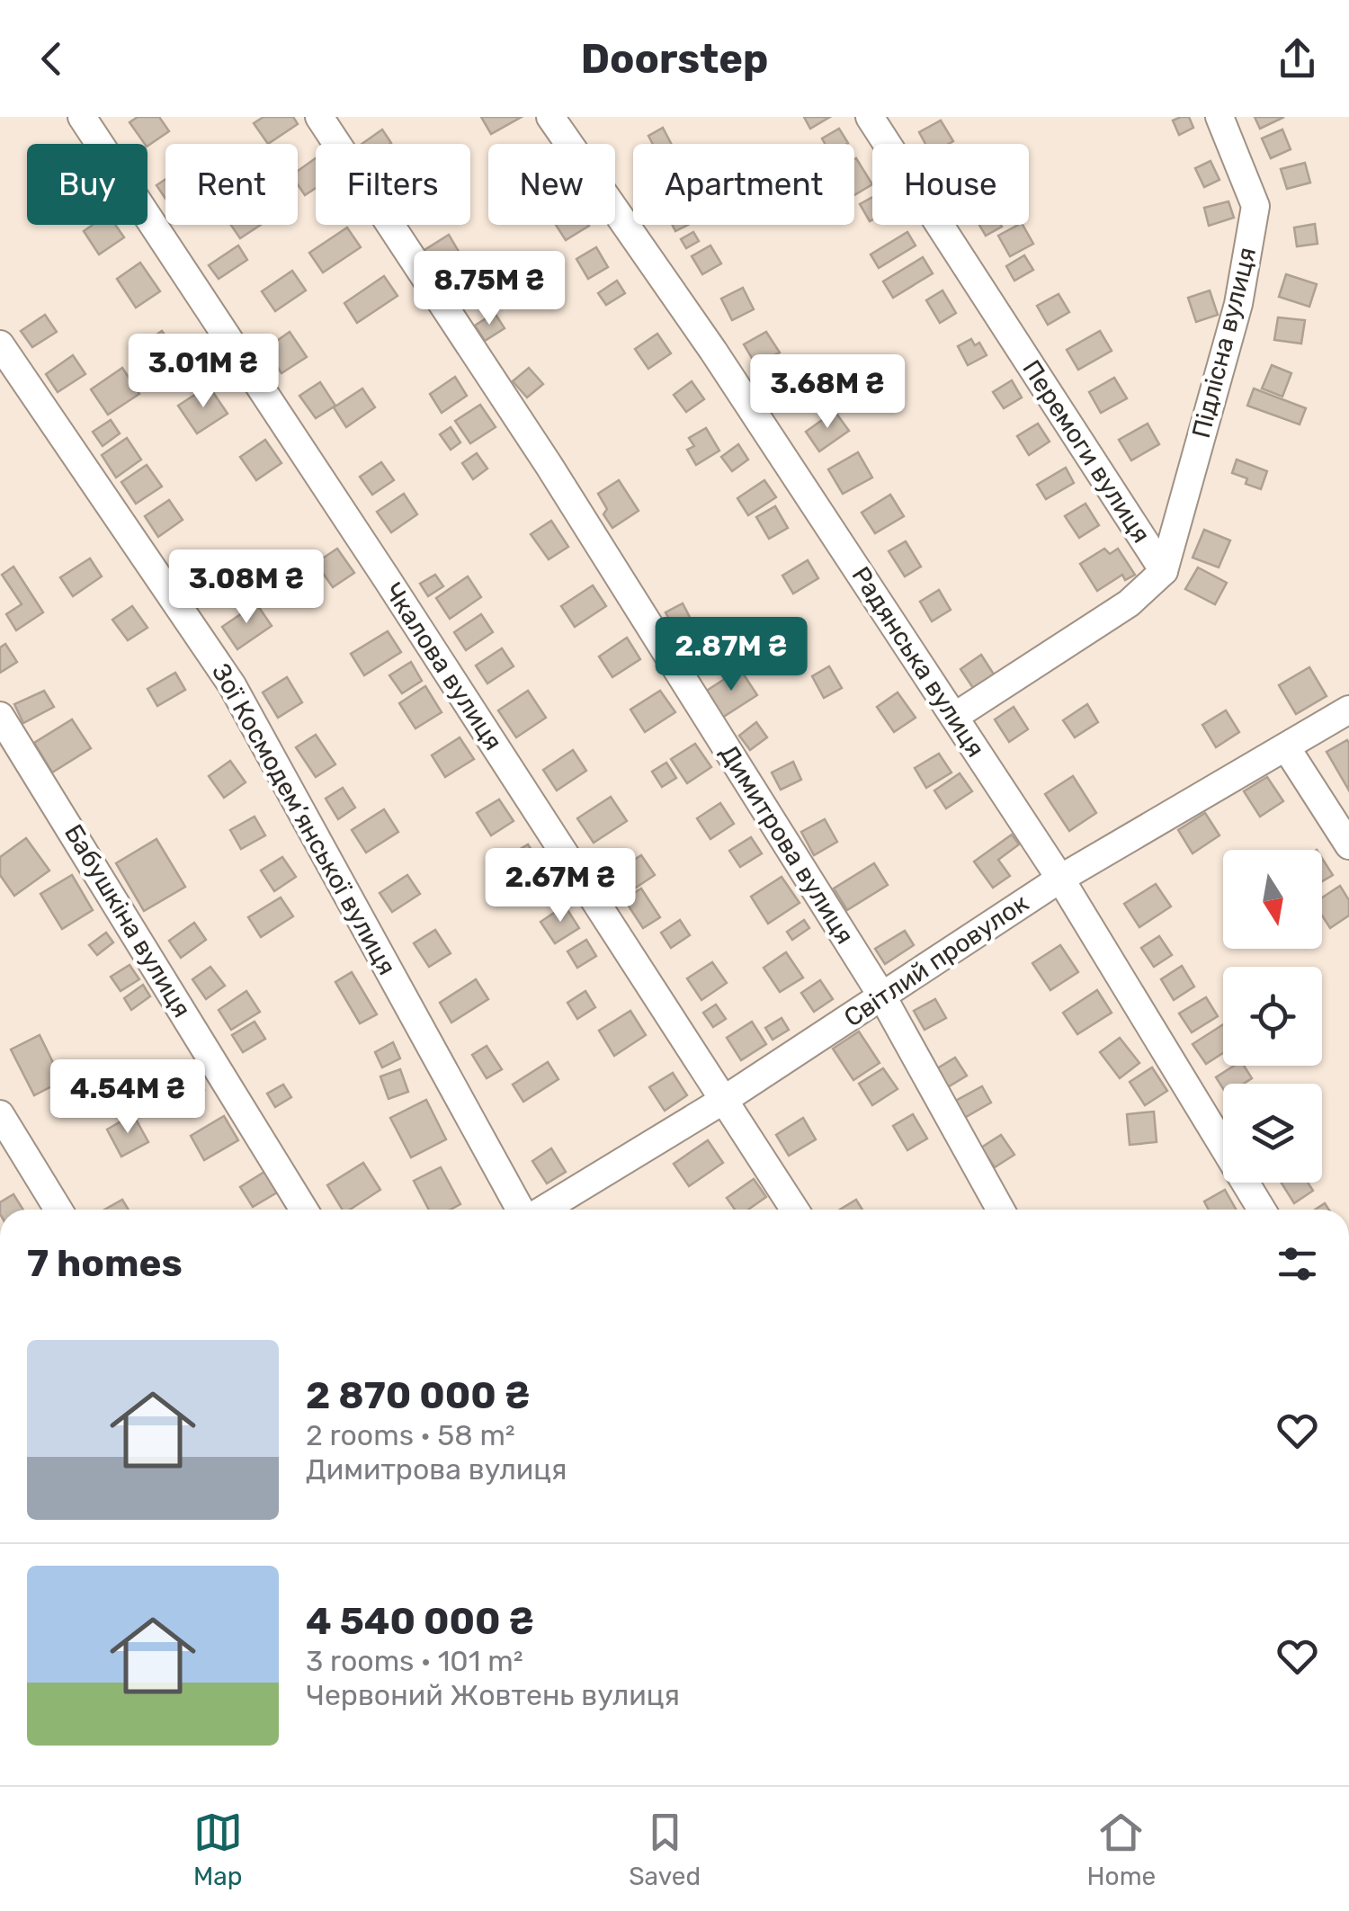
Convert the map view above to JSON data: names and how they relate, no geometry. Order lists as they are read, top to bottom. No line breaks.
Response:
{"streets":{"street":["Підлісна вулиця","Перемоги вулиця","Радянська вулиця","Чкалова вулиця","Зої Космодем’янської вулиця","Димитрова вулиця","Бабушкіна вулиця","Світлий провулок"]},"crossings":[["Підлісна вулиця","Перемоги вулиця"],["Перемоги вулиця","Радянська вулиця"],["Радянська вулиця","Світлий провулок"],["Чкалова вулиця","Світлий провулок"],["Димитрова вулиця","Світлий провулок"]],"north":"bottom","page":{"header":"Doorstep","chip":["Buy","Rent","Filters","New","Apartment","House"],"price":["8.75M ₴","3.01M ₴","3.68M ₴","3.08M ₴","2.87M ₴","2.67M ₴","4.54M ₴"],"heading":"7 homes","list":[{"name":"2 870 000 ₴","note":"2 rooms · 58 m² · Димитрова вулиця"},{"name":"4 540 000 ₴","note":"3 rooms · 101 m² · Червоний Жовтень вулиця"}],"tabs":["Map","Saved","Home"]}}
